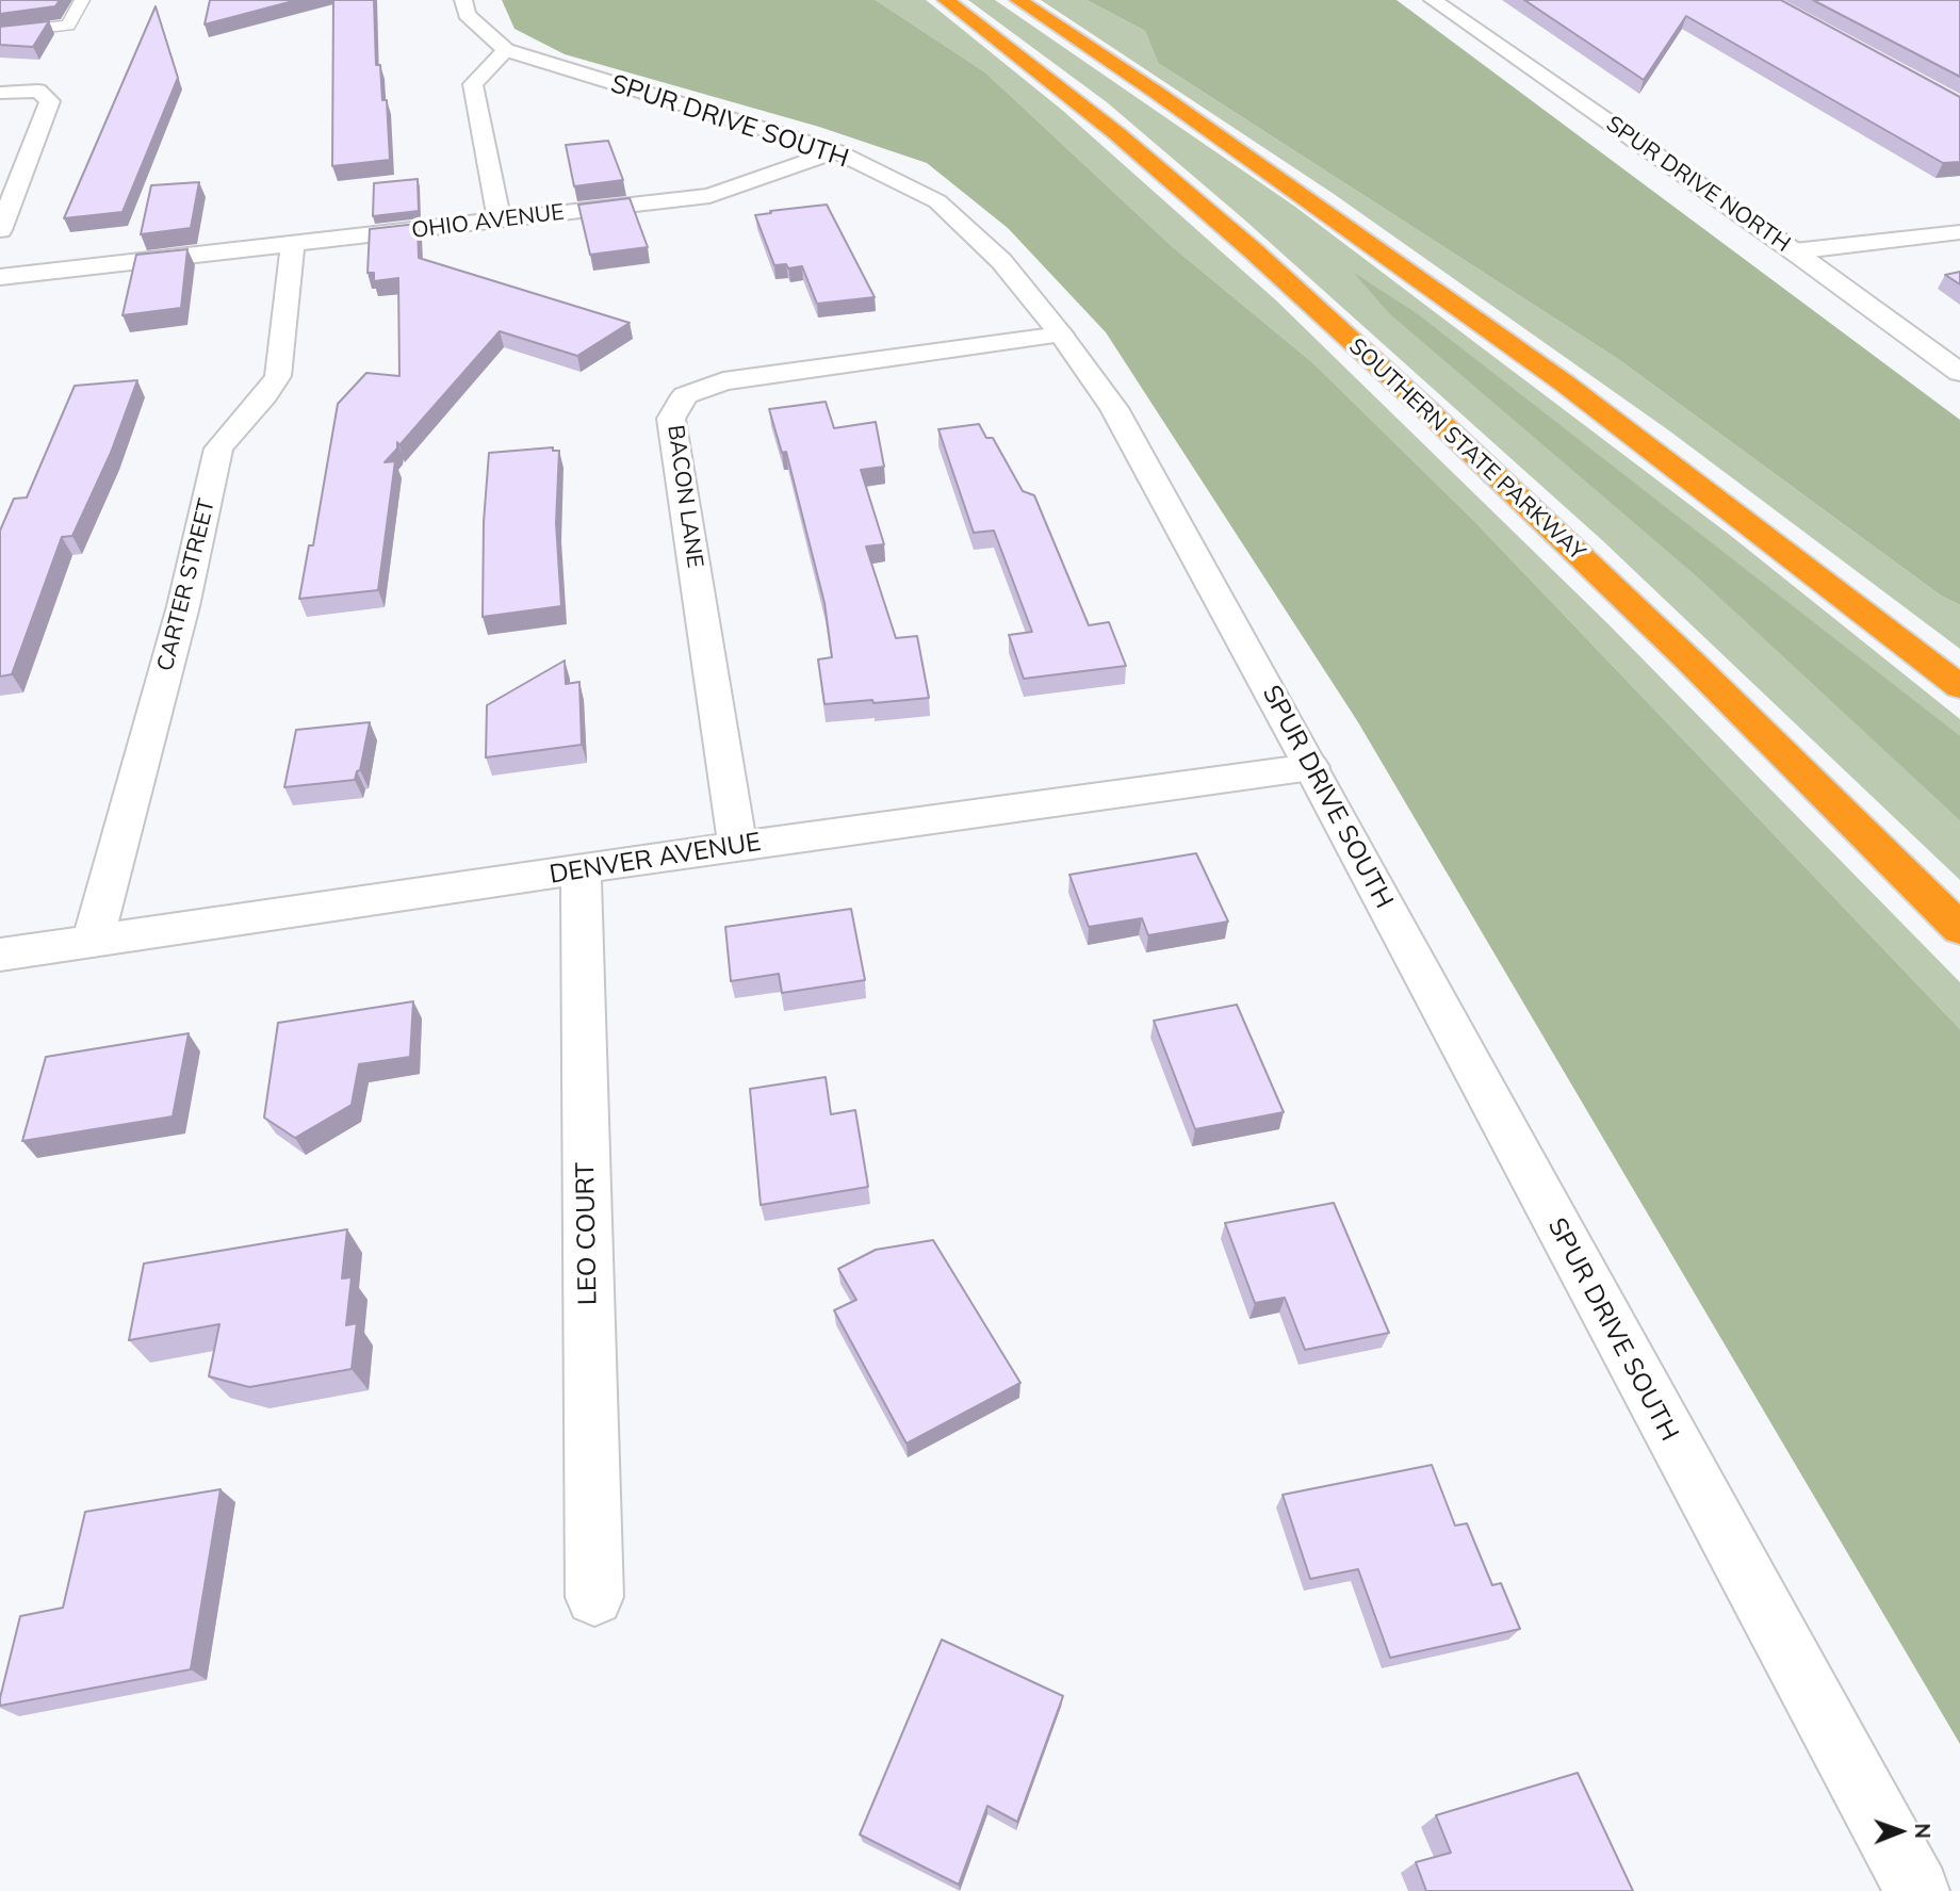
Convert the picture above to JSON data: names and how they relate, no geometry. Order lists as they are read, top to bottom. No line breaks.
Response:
{"streets":{"highway":["SOUTHERN STATE PARKWAY"],"street":["SPUR DRIVE SOUTH","SPUR DRIVE NORTH","OHIO AVENUE","BACON LANE","CARTER STREET","DENVER AVENUE","LEO COURT"]},"crossings":[["SPUR DRIVE SOUTH","OHIO AVENUE"],["SPUR DRIVE SOUTH","BACON LANE"],["SPUR DRIVE SOUTH","DENVER AVENUE"],["OHIO AVENUE","CARTER STREET"],["BACON LANE","DENVER AVENUE"],["CARTER STREET","DENVER AVENUE"],["DENVER AVENUE","LEO COURT"]],"north":"right"}
